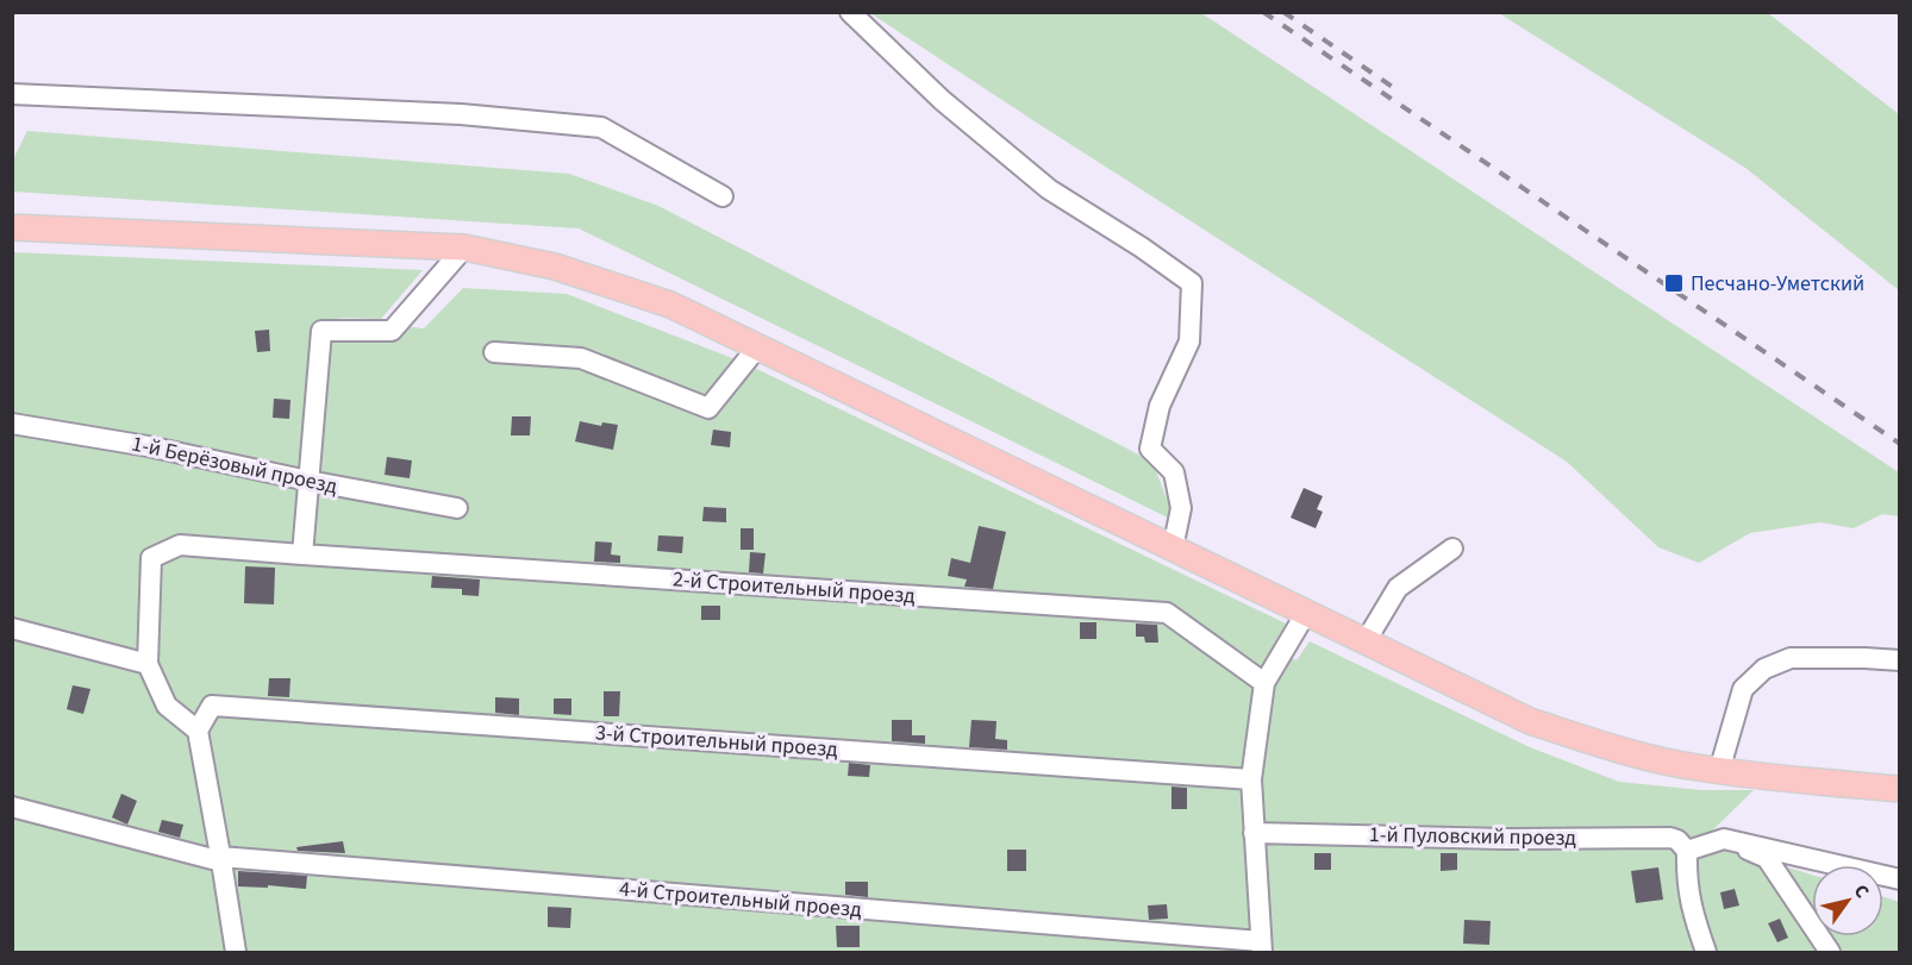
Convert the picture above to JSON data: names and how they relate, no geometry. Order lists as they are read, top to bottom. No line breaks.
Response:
{"streets":{"street":["1-й Берёзовый проезд","2-й Строительный проезд","3-й Строительный проезд","1-й Пуловский проезд","4-й Строительный проезд"]},"places":{"transit":["Песчано-Уметский"]},"north":"top right"}
